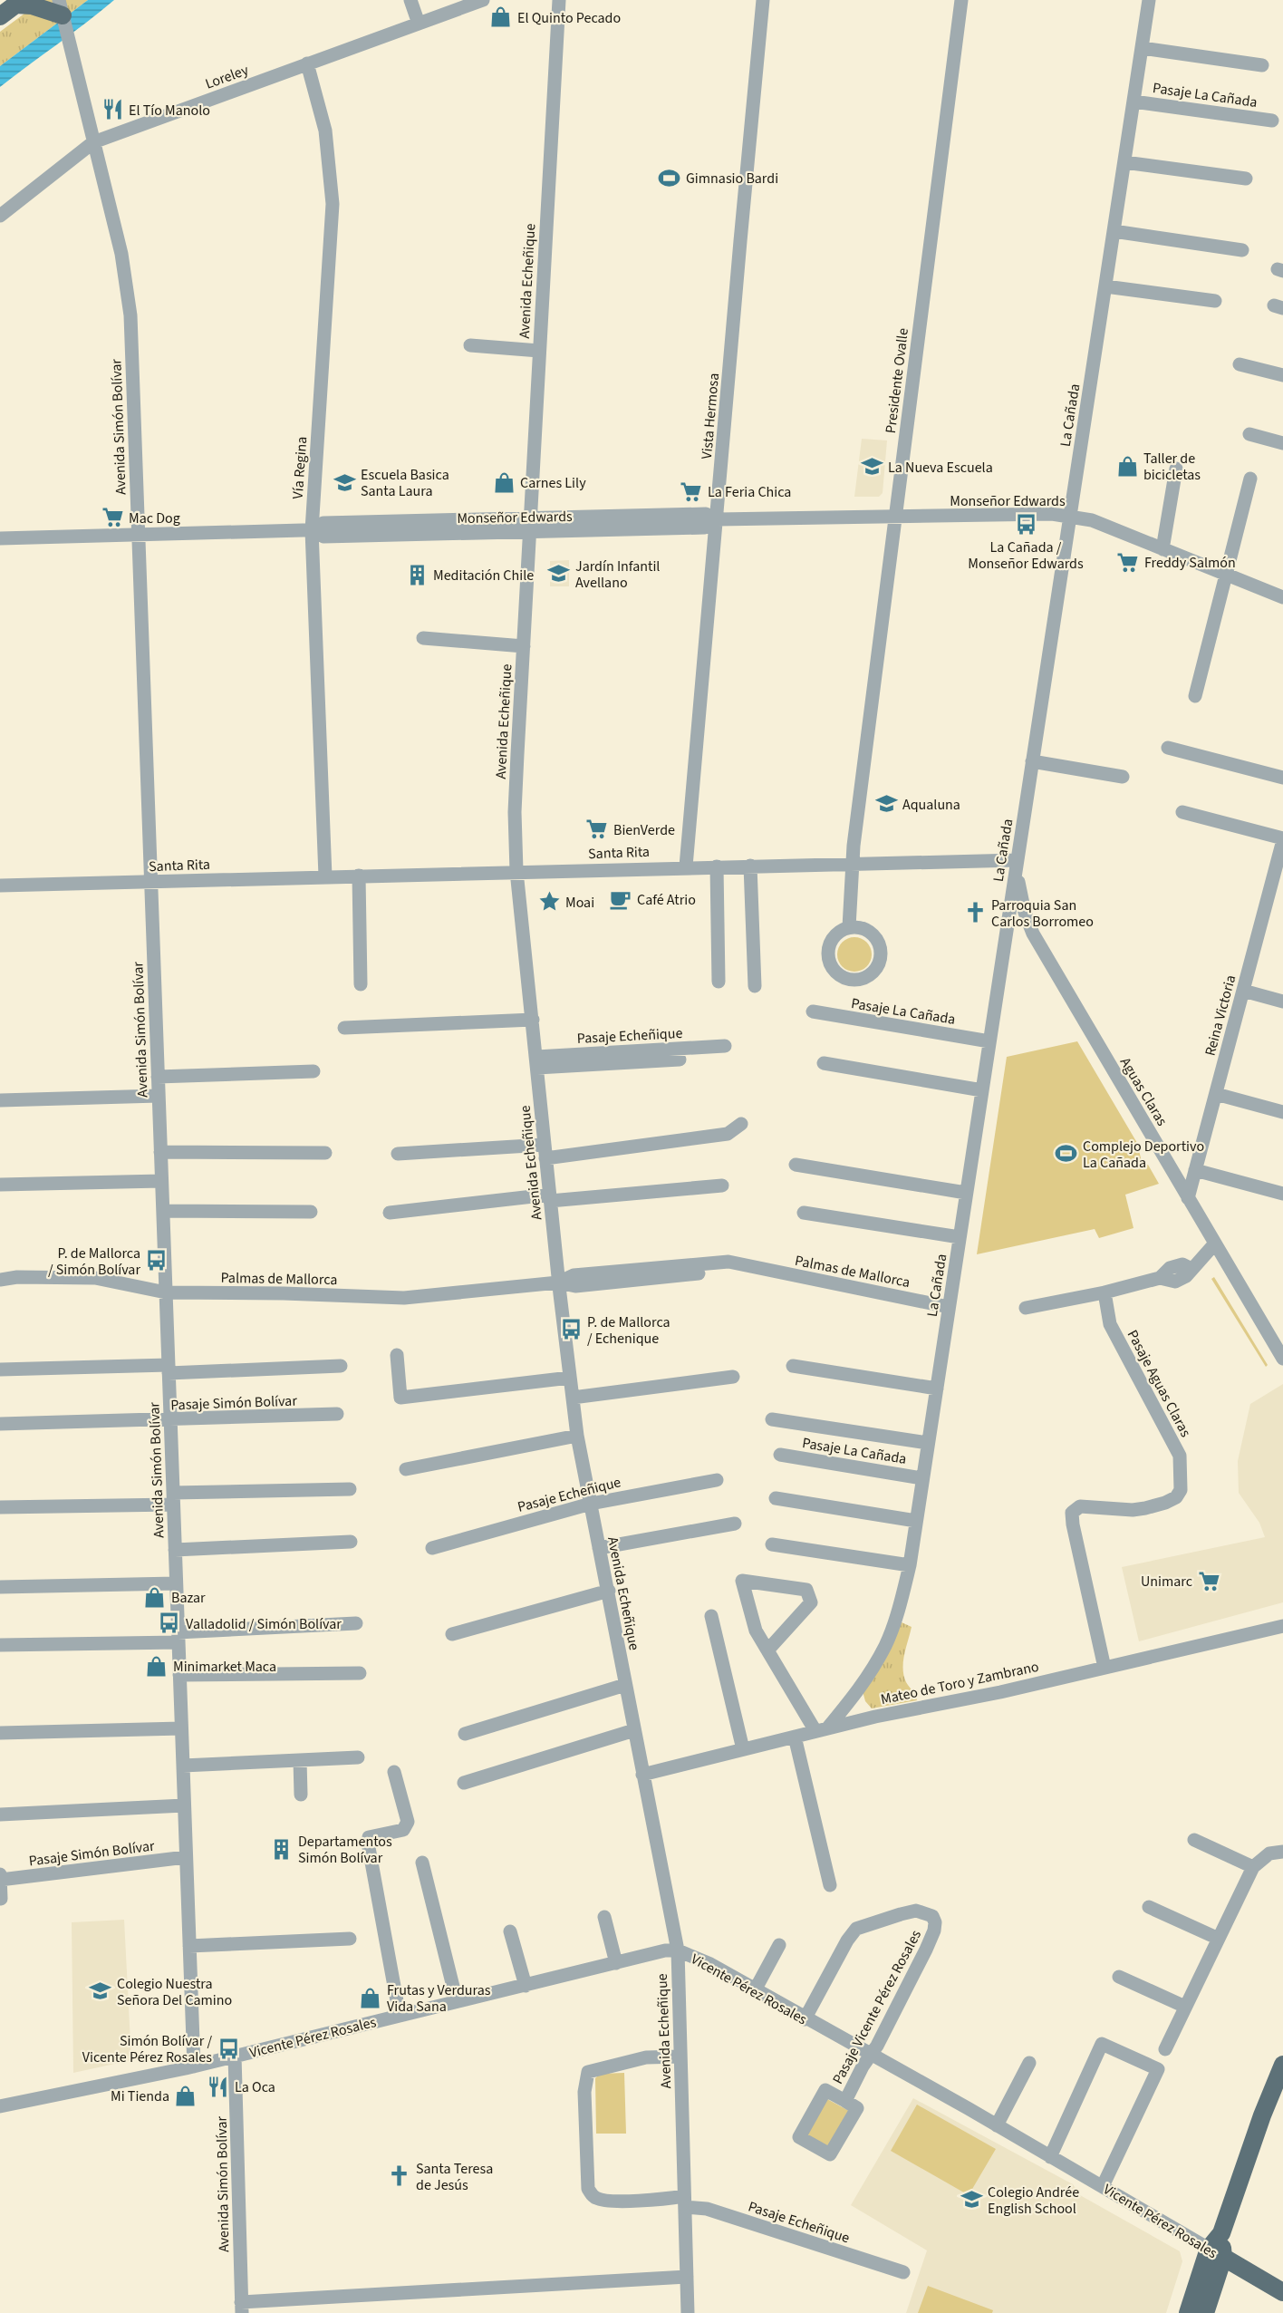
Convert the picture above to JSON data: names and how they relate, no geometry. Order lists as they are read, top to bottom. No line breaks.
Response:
{"streets":{"main road":["Vicente Pérez Rosales"],"street":["Loreley","Pasaje La Cañada","Avenida Echeñique","Presidente Ovalle","La Cañada","Vista Hermosa","Avenida Simón Bolívar","Vía Regina","Monseñor Edwards","Santa Rita","Reina Victoria","Pasaje Echeñique","Aguas Claras","Palmas de Mallorca","Pasaje Aguas Claras","Pasaje Simón Bolívar","Mateo de Toro y Zambrano","Pasaje Vicente Pérez Rosales"]},"crossings":[["Loreley","Avenida Simón Bolívar"],["Loreley","Vía Regina"],["Pasaje La Cañada","La Cañada"],["Avenida Echeñique","Monseñor Edwards"],["Avenida Echeñique","Santa Rita"],["Avenida Echeñique","Pasaje Echeñique"],["Avenida Echeñique","Palmas de Mallorca"],["Avenida Echeñique","Mateo de Toro y Zambrano"],["Avenida Echeñique","Vicente Pérez Rosales"],["Presidente Ovalle","Monseñor Edwards"],["Presidente Ovalle","Santa Rita"],["La Cañada","Monseñor Edwards"],["La Cañada","Santa Rita"],["La Cañada","Aguas Claras"],["La Cañada","Palmas de Mallorca"],["La Cañada","Mateo de Toro y Zambrano"],["Vista Hermosa","Monseñor Edwards"],["Vista Hermosa","Santa Rita"],["Avenida Simón Bolívar","Monseñor Edwards"],["Avenida Simón Bolívar","Santa Rita"],["Avenida Simón Bolívar","Palmas de Mallorca"],["Avenida Simón Bolívar","Pasaje Simón Bolívar"],["Avenida Simón Bolívar","Vicente Pérez Rosales"],["Vía Regina","Monseñor Edwards"],["Vía Regina","Santa Rita"],["Santa Rita","Aguas Claras"],["Reina Victoria","Aguas Claras"],["Pasaje Aguas Claras","Mateo de Toro y Zambrano"],["Vicente Pérez Rosales","Pasaje Vicente Pérez Rosales"]],"places":{"shop":["El Quinto Pecado","Taller de bicicletas","Carnes Lily","Bazar","Minimarket Maca","Frutas y Verduras Vida Sana","Mi Tienda"],"restaurant":["El Tío Manolo","La Oca"],"sports":["Gimnasio Bardi","Complejo Deportivo La Cañada"],"school or university":["La Nueva Escuela","Escuela Basica Santa Laura","Jardín Infantil Avellano","Aqualuna","Colegio Nuestra Señora Del Camino","Colegio Andrée English School"],"supermarket":["La Feria Chica","Mac Dog","Freddy Salmón","BienVerde","Unimarc"],"bus stop":["La Cañada / Monseñor Edwards","P. de Mallorca / Simón Bolívar","P. de Mallorca / Echenique","Valladolid / Simón Bolívar","Simón Bolívar / Vicente Pérez Rosales"],"building":["Meditación Chile","Departamentos Simón Bolívar"],"cafe":["Café Atrio"],"place":["Moai"],"church":["Parroquia San Carlos Borromeo","Santa Teresa de Jesús"]}}
